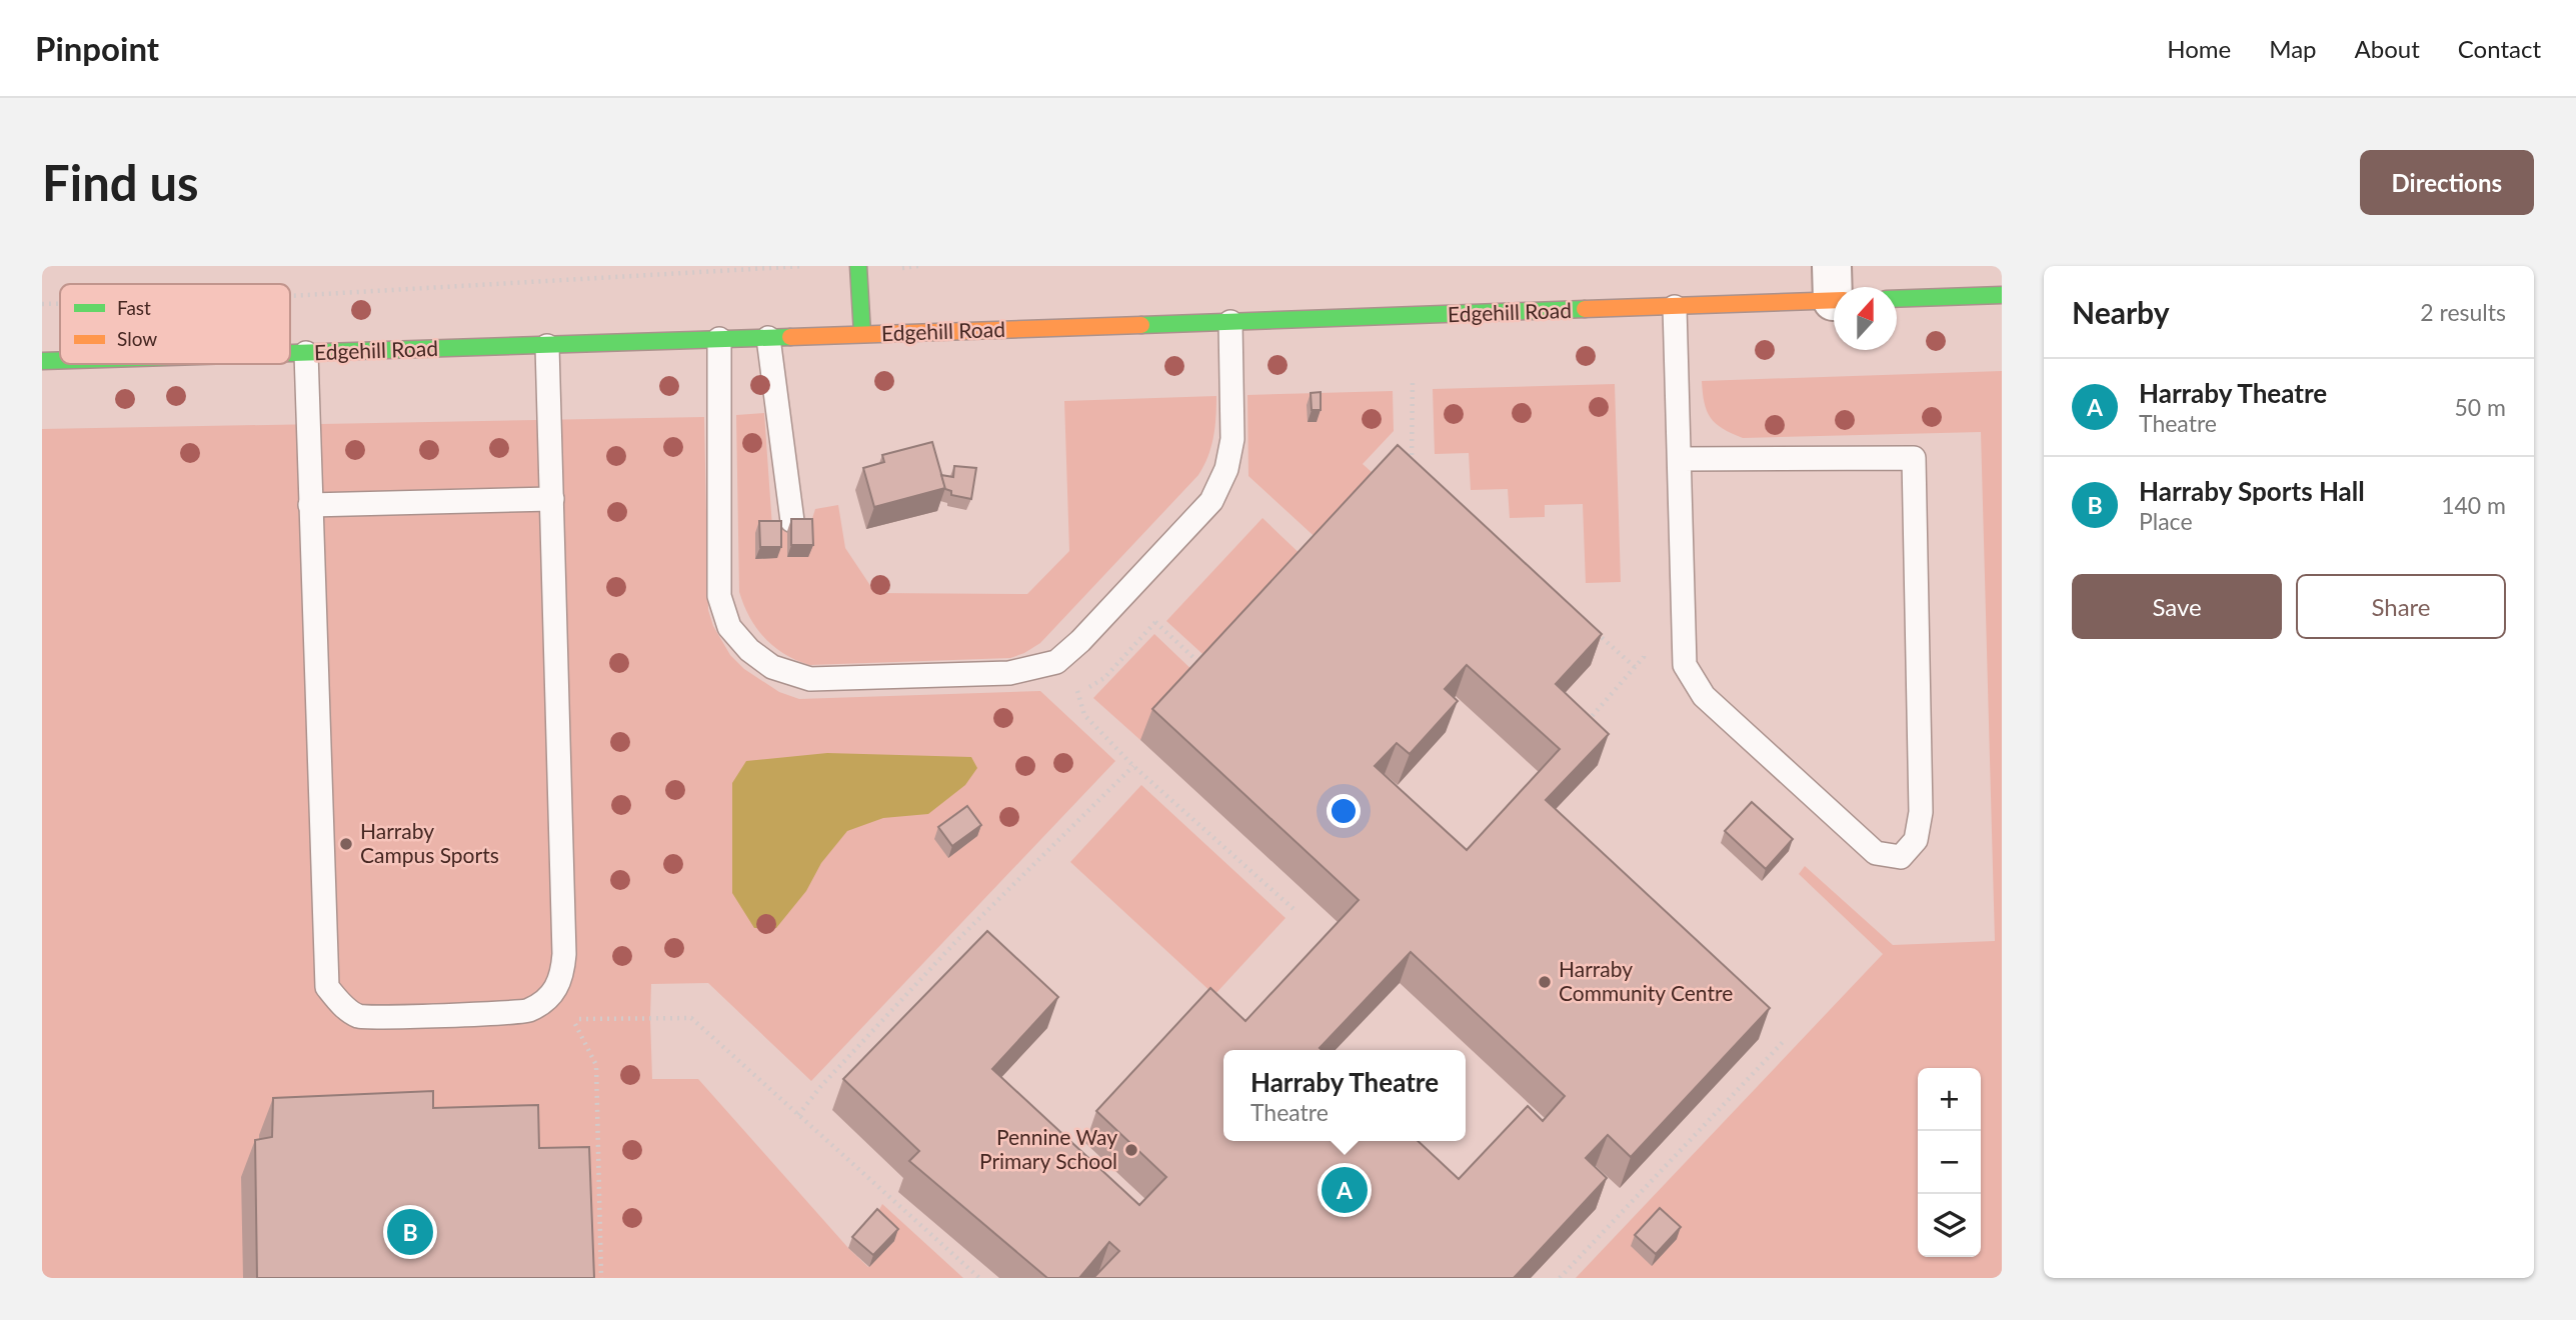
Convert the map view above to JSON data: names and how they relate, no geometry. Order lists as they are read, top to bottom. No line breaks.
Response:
{"streets":{"street":["Edgehill Road"]},"places":["Harraby Campus Sports","Harraby Community Centre","Pennine Way Primary School"],"legend":["Fast","Slow"],"north":"top","page":{"header":"Pinpoint","nav":["Home","Map","About","Contact"],"buttons":["Directions",["Save","Share"]],"title":"Find us","heading":["Nearby","2 results"],"list":[{"mark":"A","name":"Harraby Theatre","note":"Theatre","value":"50 m"},{"mark":"B","name":"Harraby Sports Hall","note":"Place","value":"140 m"}],"popup":["Harraby Theatre","Theatre"],"map_buttons":["+","−"],"pins":["A","B"]}}
